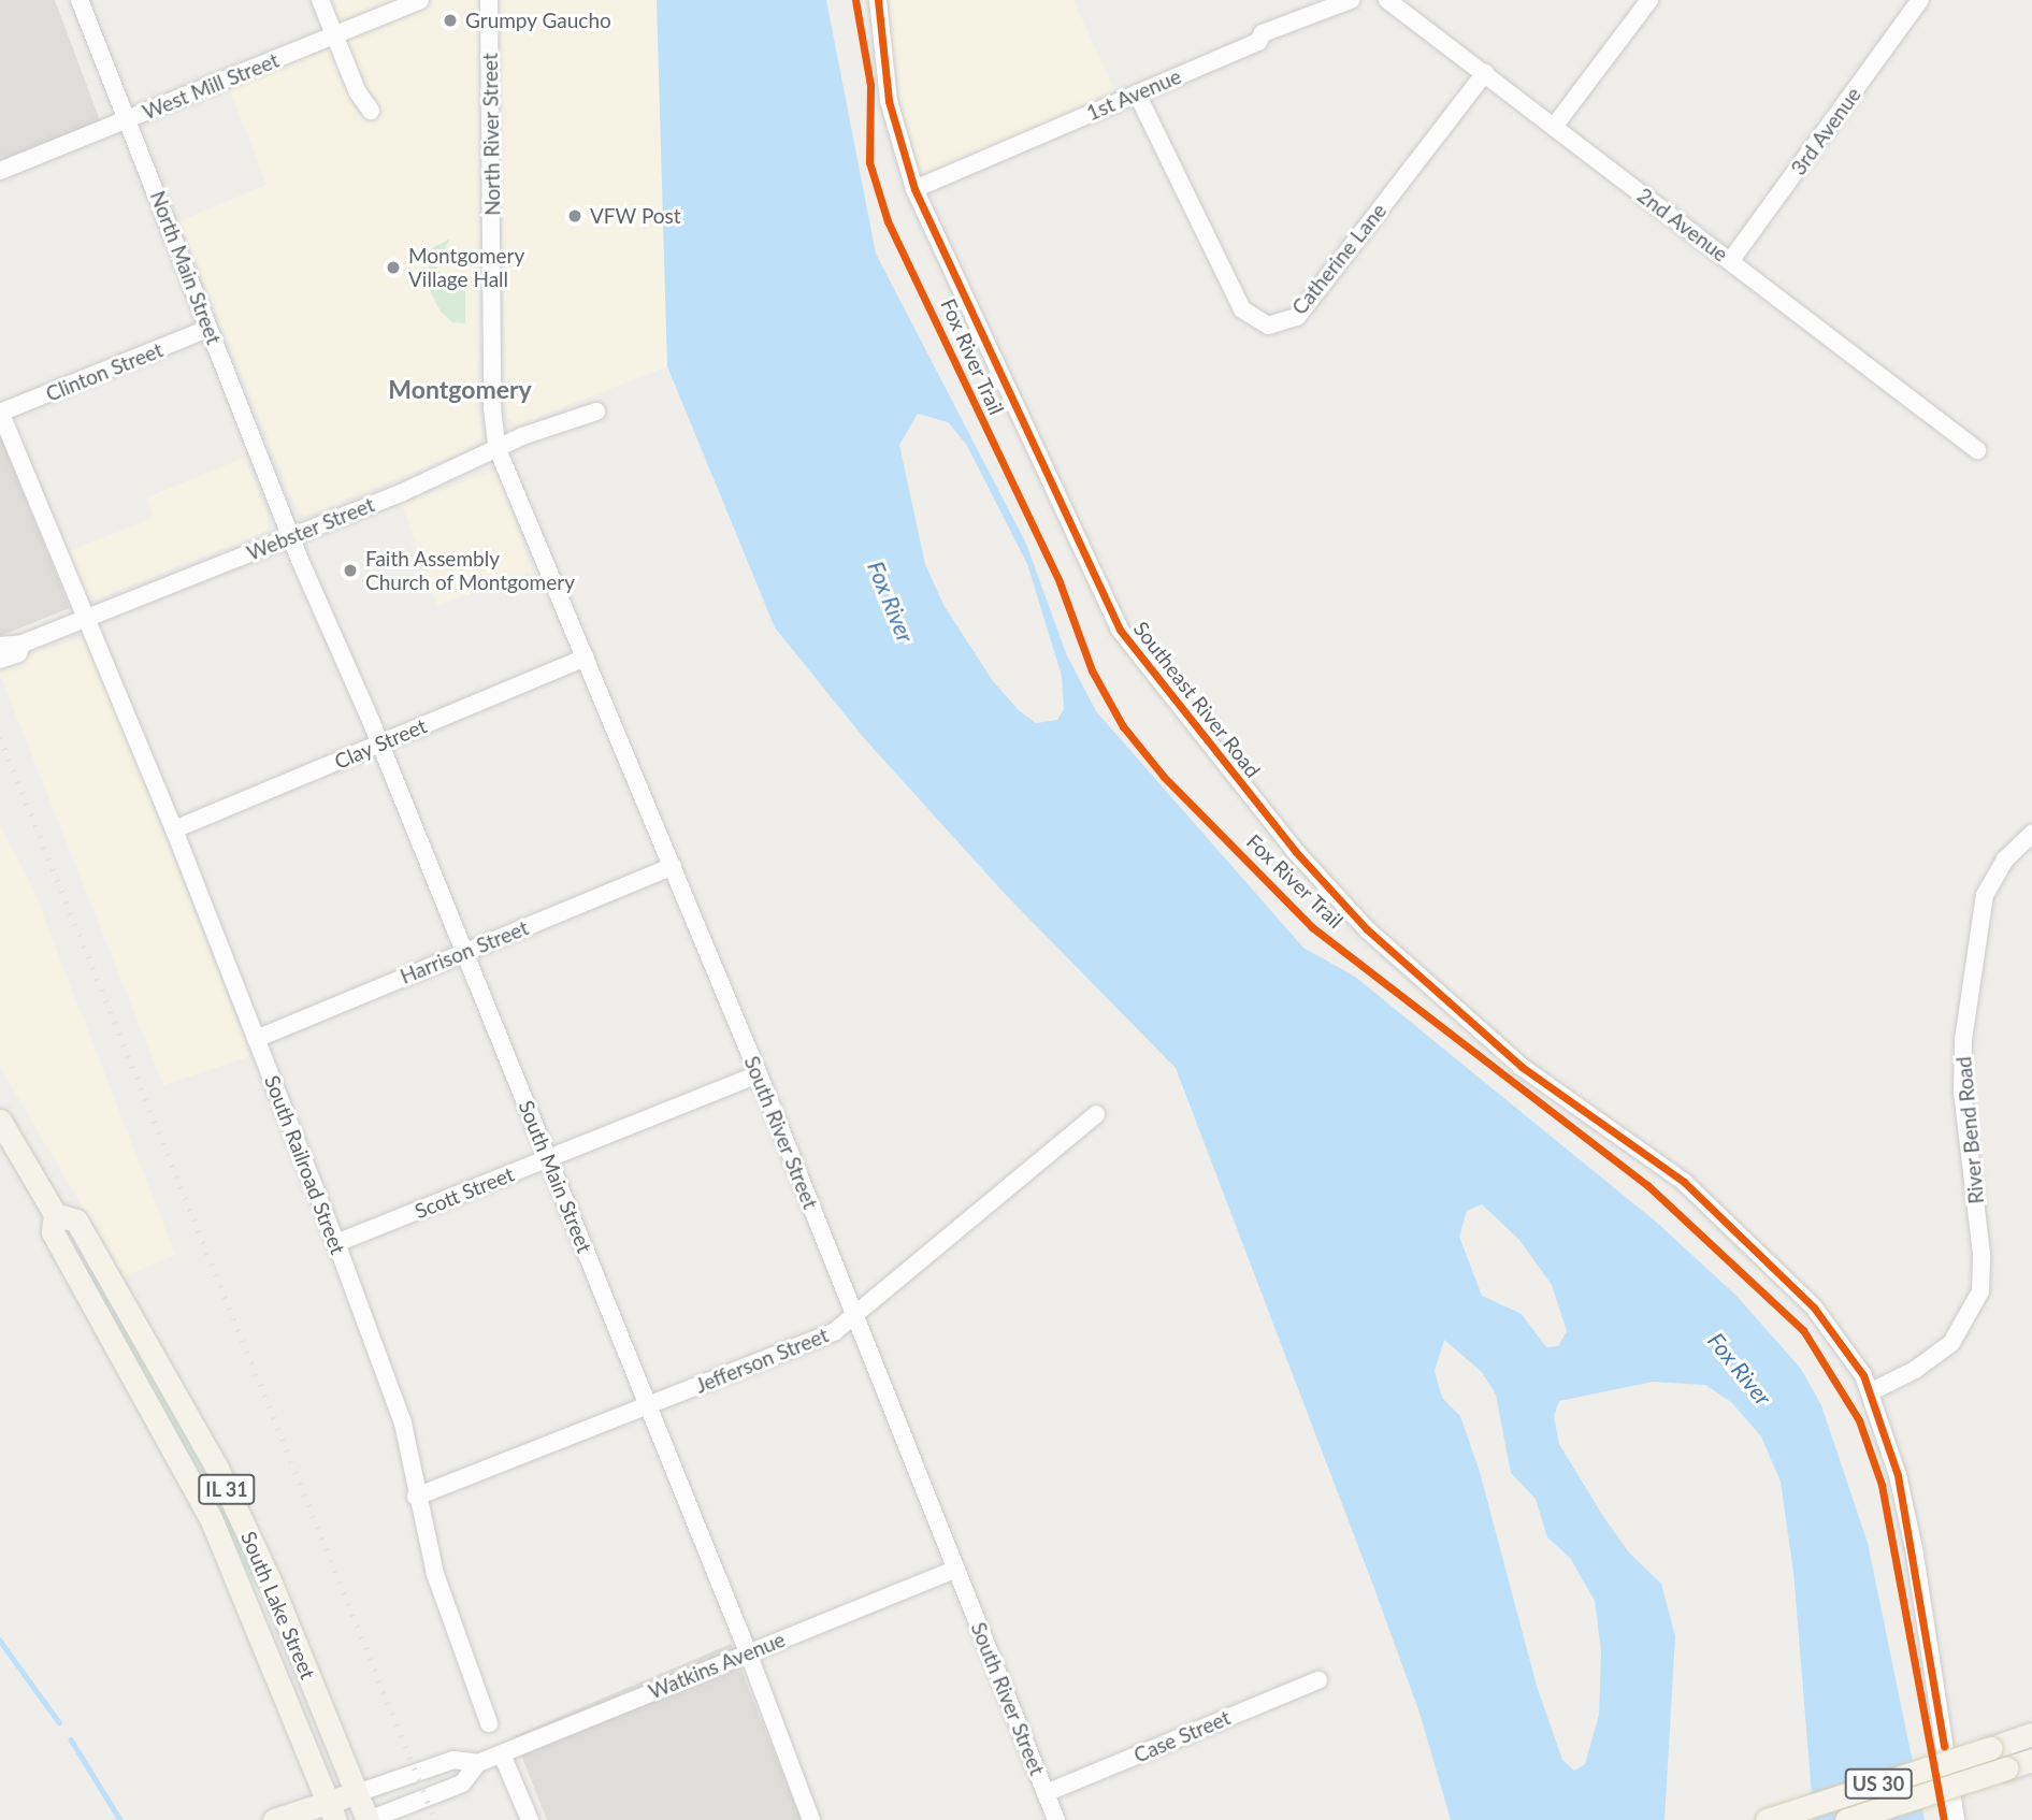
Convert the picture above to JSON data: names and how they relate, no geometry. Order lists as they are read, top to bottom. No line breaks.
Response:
{"streets":{"main road":["IL 31","South Lake Street","US 30"],"street":["West Mill Street","1st Avenue","3rd Avenue","North River Street","2nd Avenue","Catherine Lane","North Main Street","Clinton Street","Webster Street","Southeast River Road","Clay Street","Harrison Street","River Bend Road","South River Street","South Railroad Street","South Main Street","Scott Street","Jefferson Street","Watkins Avenue","Case Street"],"cycle path":["Fox River Trail"]},"crossings":[["West Mill Street","North Main Street"],["1st Avenue","Catherine Lane"],["1st Avenue","Southeast River Road"],["3rd Avenue","2nd Avenue"],["North River Street","Webster Street"],["North River Street","South River Street"],["2nd Avenue","Catherine Lane"],["North Main Street","Clinton Street"],["North Main Street","Webster Street"],["North Main Street","South Main Street"],["Clinton Street","South Railroad Street"],["Webster Street","South River Street"],["Webster Street","South Railroad Street"],["Webster Street","South Main Street"],["Southeast River Road","River Bend Road"],["Clay Street","South River Street"],["Clay Street","South Railroad Street"],["Clay Street","South Main Street"],["Harrison Street","South River Street"],["Harrison Street","South Railroad Street"],["Harrison Street","South Main Street"],["South River Street","Scott Street"],["South River Street","Jefferson Street"],["South River Street","Watkins Avenue"],["South River Street","Case Street"],["South Railroad Street","Scott Street"],["South Railroad Street","Jefferson Street"],["South Main Street","Scott Street"],["South Main Street","Jefferson Street"],["South Main Street","Watkins Avenue"],["South Lake Street","Watkins Avenue"]],"districts":["Montgomery"],"water":["Fox River"],"places":["Grumpy Gaucho","VFW Post","Montgomery Village Hall","Faith Assembly Church of Montgomery"]}
